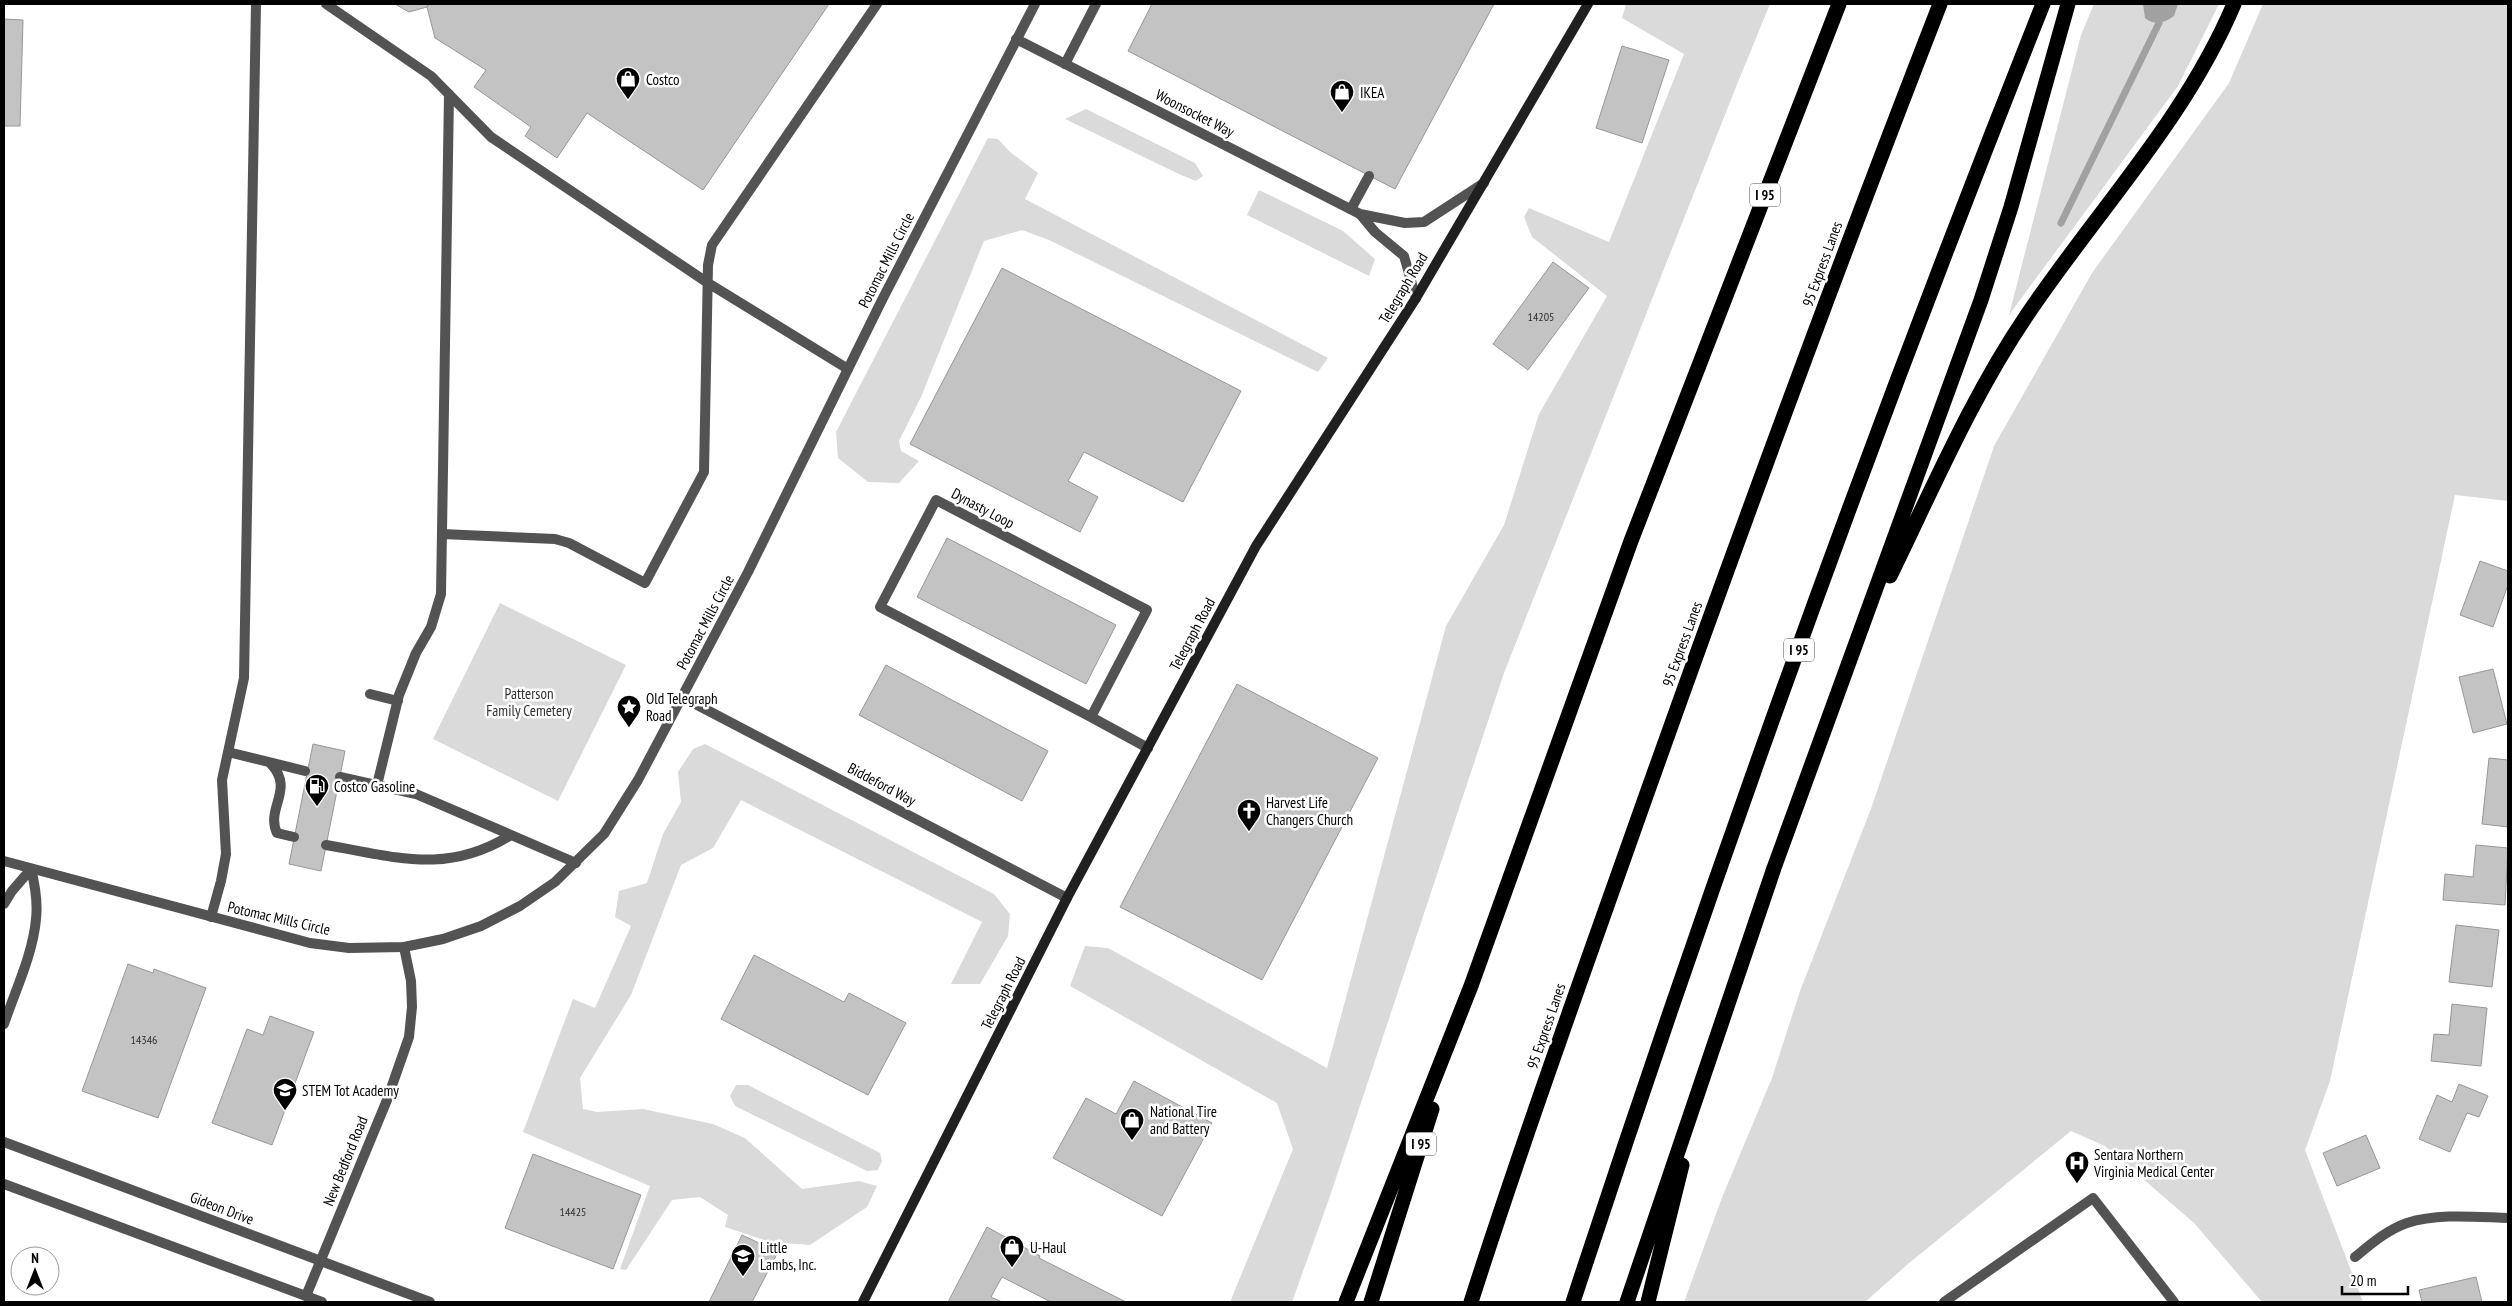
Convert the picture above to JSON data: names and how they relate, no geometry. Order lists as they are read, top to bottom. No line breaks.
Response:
{"streets":{"highway":["I 95","95 Express Lanes"],"main road":["Telegraph Road"],"street":["Woonsocket Way","Potomac Mills Circle","Dynasty Loop","Biddeford Way","New Bedford Road","Gideon Drive"]},"crossings":[["Woonsocket Way","Potomac Mills Circle"],["Woonsocket Way","Telegraph Road"],["Potomac Mills Circle","Biddeford Way"],["Potomac Mills Circle","New Bedford Road"],["Telegraph Road","Dynasty Loop"],["Telegraph Road","Biddeford Way"],["New Bedford Road","Gideon Drive"]],"parks":["Patterson Family Cemetery"],"places":{"shop":["Costco","IKEA","National Tire and Battery","U-Haul"],"place":["Old Telegraph Road"],"fuel station":["Costco Gasoline"],"church":["Harvest Life Changers Church"],"school or university":["STEM Tot Academy","Little Lambs, Inc."],"hospital":["Sentara Northern Virginia Medical Center"]},"house_numbers":["14205","14346","14425"],"scale_bar":"20 m","north":"top"}
